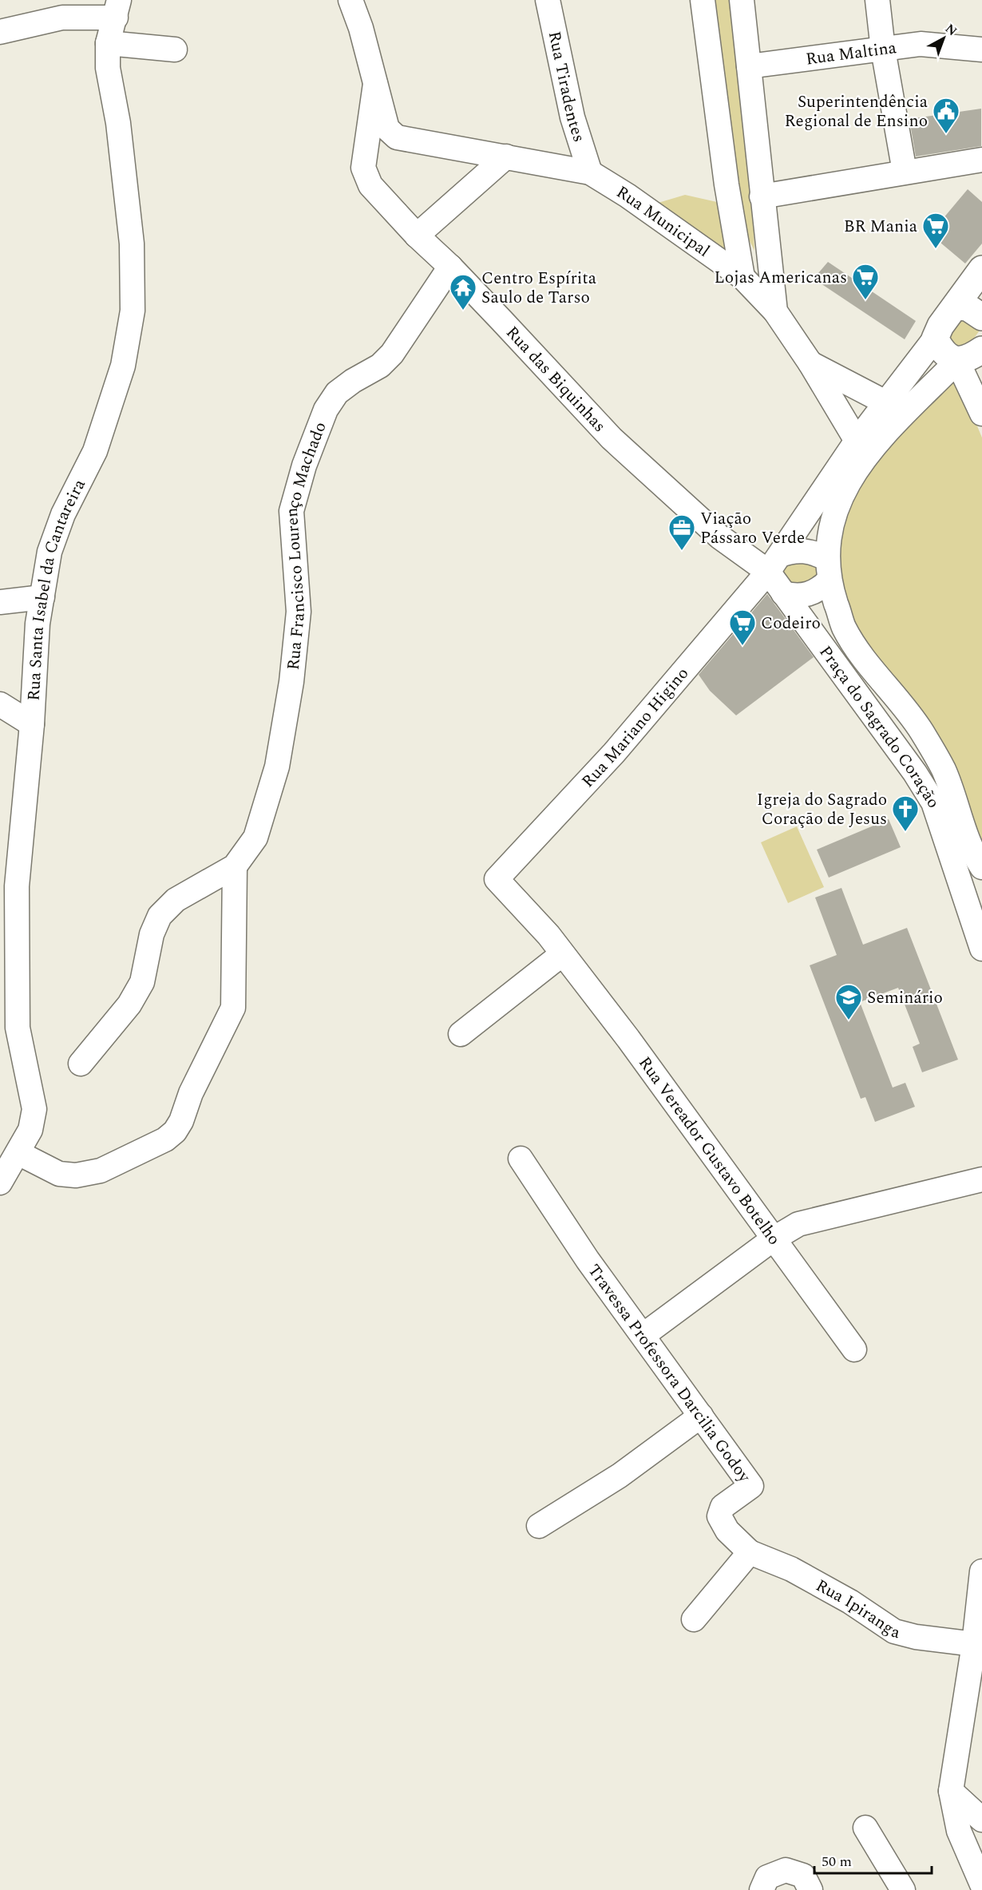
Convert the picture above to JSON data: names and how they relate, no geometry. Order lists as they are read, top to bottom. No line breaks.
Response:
{"streets":{"street":["Rua Maltina","Rua Tiradentes","Rua Municipal","Rua das Biquinhas","Rua Francisco Lourenço Machado","Rua Santa Isabel da Cantareira","Rua Mariano Higino","Praça do Sagrado Coração","Rua Vereador Gustavo Botelho","Travessa Professora Darcilia Godoy","Rua Ipiranga"]},"crossings":[["Rua Tiradentes","Rua Municipal"],["Rua das Biquinhas","Rua Francisco Lourenço Machado"],["Rua das Biquinhas","Rua Mariano Higino"],["Rua das Biquinhas","Praça do Sagrado Coração"],["Rua Mariano Higino","Praça do Sagrado Coração"],["Rua Mariano Higino","Rua Vereador Gustavo Botelho"],["Travessa Professora Darcilia Godoy","Rua Ipiranga"]],"places":{"public building":["Superintendência Regional de Ensino"],"supermarket":["BR Mania","Lojas Americanas","Codeiro"],"temple":["Centro Espírita Saulo de Tarso"],"office":["Viação Pássaro Verde"],"church":["Igreja do Sagrado Coração de Jesus"],"school or university":["Seminário"]},"scale_bar":"50 m","north":"top right"}
